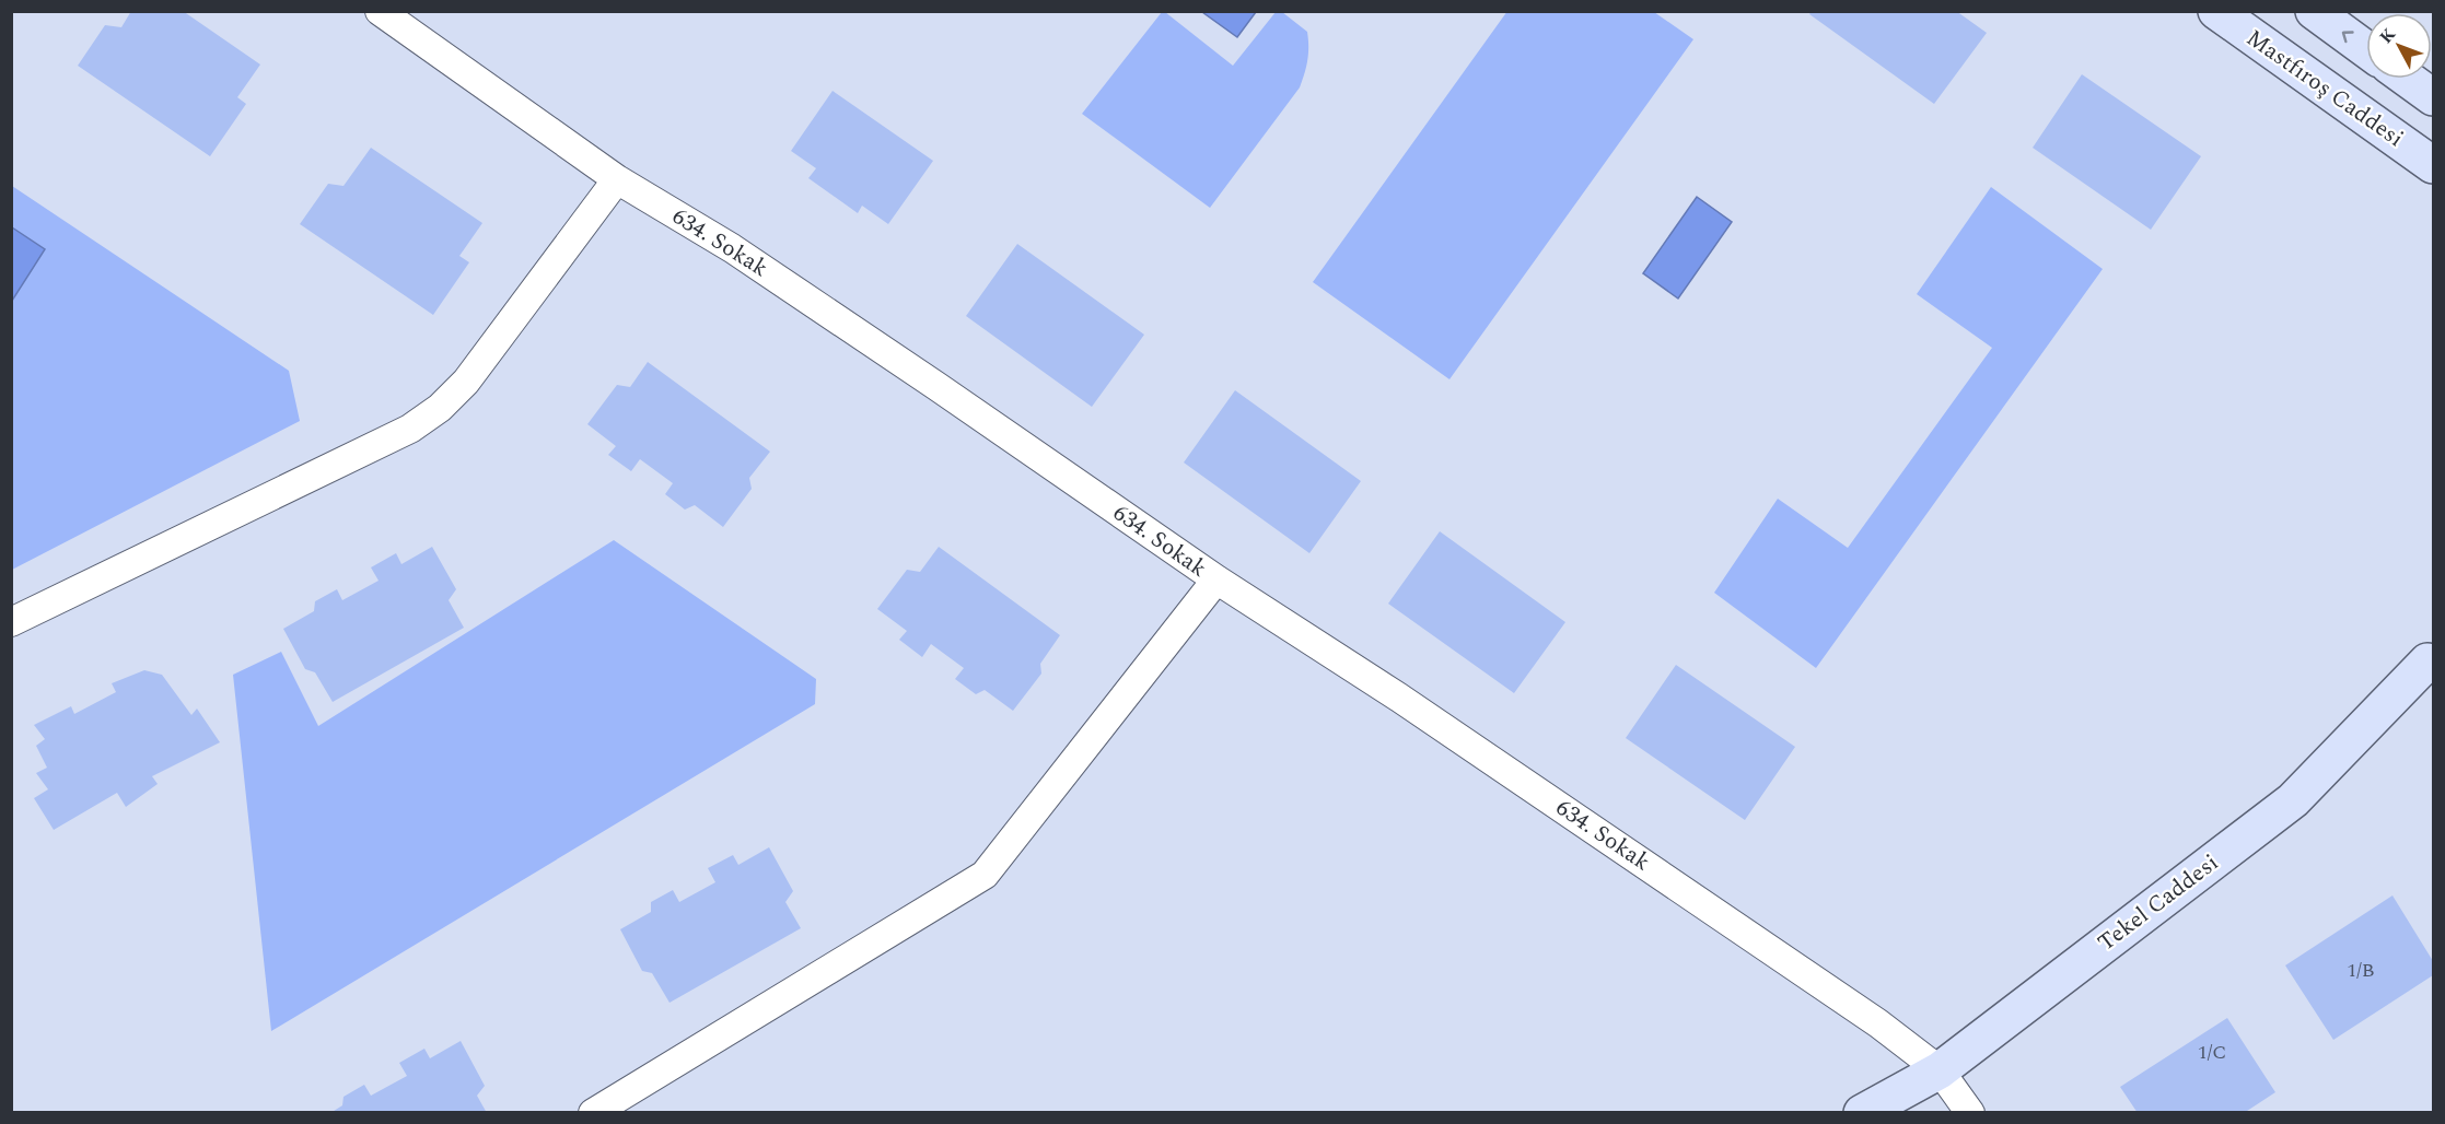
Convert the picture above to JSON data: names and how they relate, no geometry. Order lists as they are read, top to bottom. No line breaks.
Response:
{"streets":{"street":["Mastfıroş Caddesi","634. Sokak","Tekel Caddesi"]},"crossings":[["634. Sokak","Tekel Caddesi"]],"house_numbers":["1/B","1/C"],"north":"top left"}
